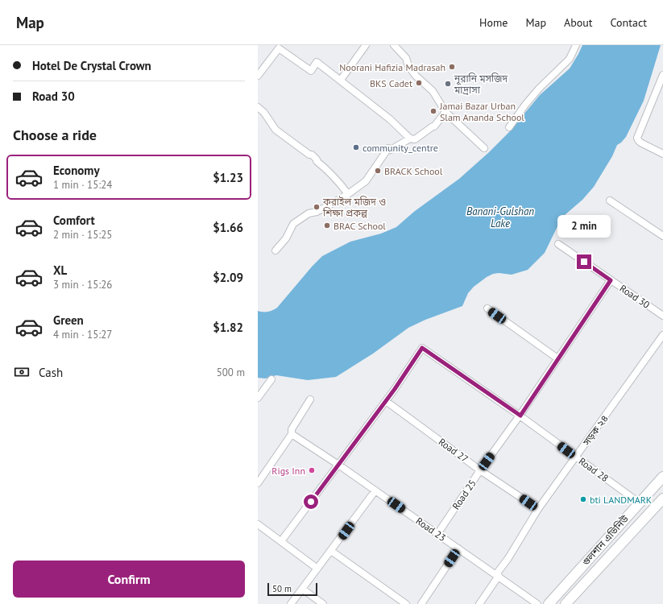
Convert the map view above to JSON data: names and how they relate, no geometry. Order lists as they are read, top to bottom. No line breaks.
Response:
{"streets":{"main road":["গুলশান এভিনিউ"],"street":["Road 30","সড়ক ২৪","Road 27","Road 28","Road 25","Road 23"]},"crossings":[["Road 30","Road 25"],["সড়ক ২৪","Road 27"],["সড়ক ২৪","Road 28"],["সড়ক ২৪","Road 23"],["Road 27","Road 28"],["Road 27","Road 25"],["Road 28","Road 25"],["Road 28","গুলশান এভিনিউ"],["Road 25","Road 23"]],"water":["Banani-Gulshan Lake"],"places":["Noorani Hafizia Madrasah","BKS Cadet","নূরানি মসজিদ মাদ্রাসা","Jamai Bazar Urban Slam Ananda School","community_centre","BRACK School","করাইল মজিদ ও শিক্ষা প্রকল্প","BRAC School","Rigs Inn","bti LANDMARK"],"scale_bar":"50 m","page":{"header":"Map","nav":["Home","Map","About","Contact"],"banner":["Hotel De Crystal Crown","Road 30"],"heading":"Choose a ride","list":[{"name":"Economy","note":"1 min · 15:24","value":"$1.23"},{"name":"Comfort","note":"2 min · 15:25","value":"$1.66"},{"name":"XL","note":"3 min · 15:26","value":"$2.09"},{"name":"Green","note":"4 min · 15:27","value":"$1.82"}],"bubble":"2 min","pay":["Cash","500 m"],"buttons":"Confirm","scale":"50 m"}}
